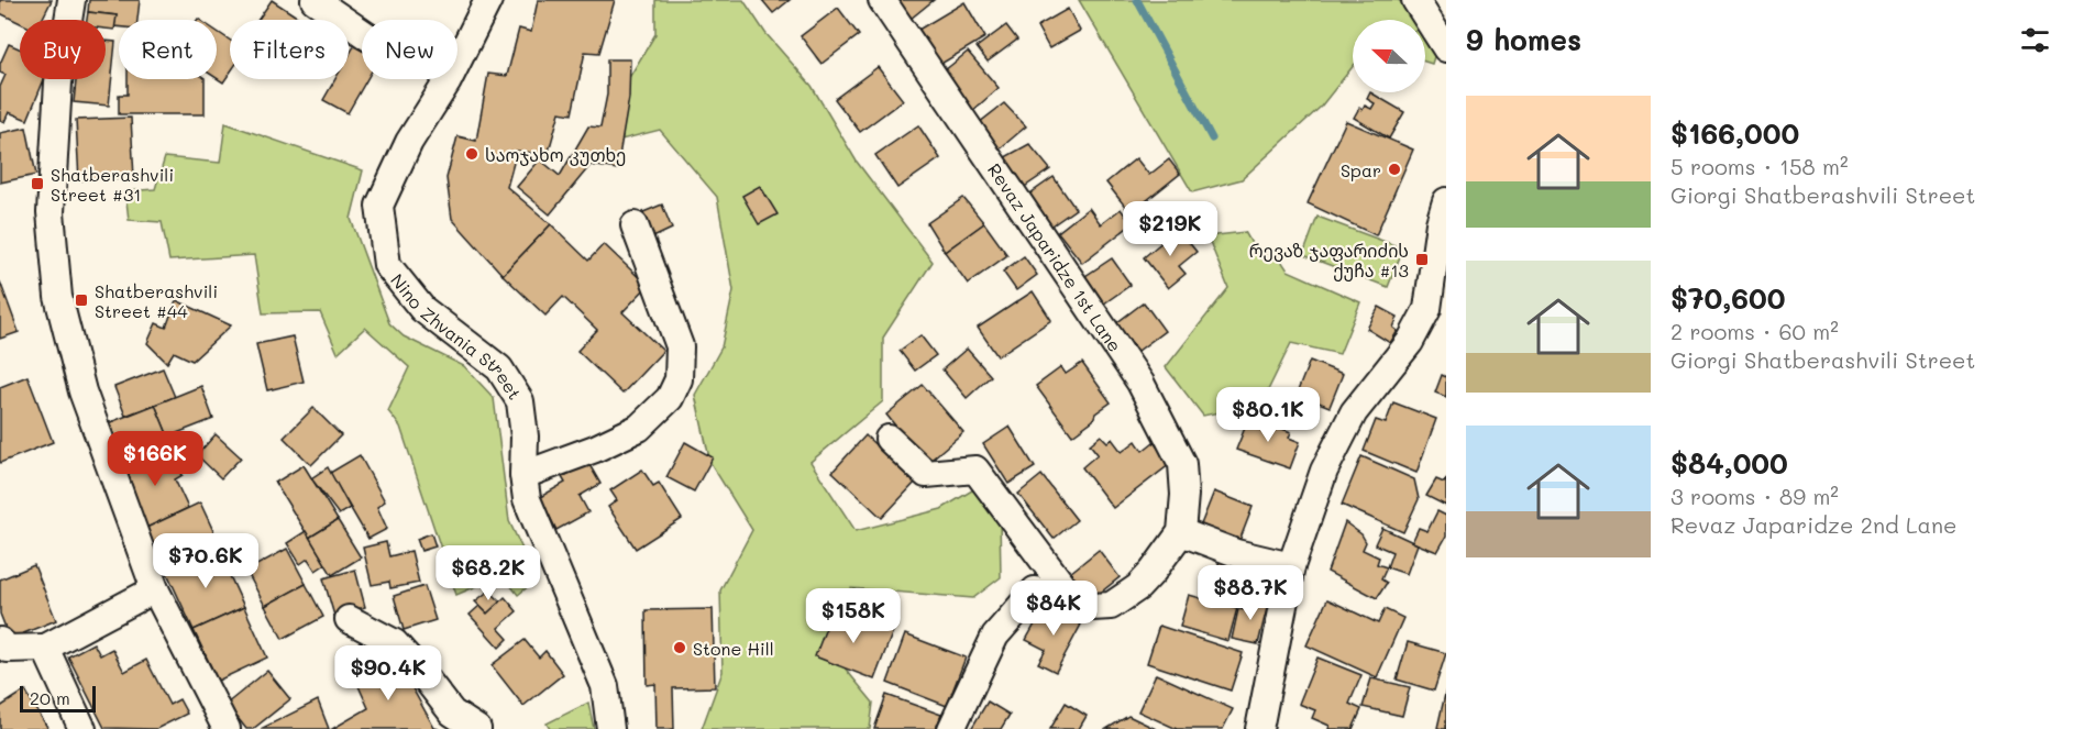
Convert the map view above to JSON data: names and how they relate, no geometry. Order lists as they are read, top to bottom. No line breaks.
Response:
{"streets":{"street":["Revaz Japaridze 1st Lane","Nino Zhvania Street"]},"places":{"other":["საოჯახო კუთხე","Spar","Stone Hill"],"transit":["Shatberashvili Street #31","რევაზ ჯაფარიძის ქუჩა #13","Shatberashvili Street #44"]},"scale_bar":"20 m","north":"left","page":{"heading":"9 homes","chip":["Buy","Rent","Filters","New"],"list":[{"name":"$166,000","note":"5 rooms · 158 m² · Giorgi Shatberashvili Street"},{"name":"$70,600","note":"2 rooms · 60 m² · Giorgi Shatberashvili Street"},{"name":"$84,000","note":"3 rooms · 89 m² · Revaz Japaridze 2nd Lane"}],"price":["$219K","$80.1K","$166K","$70.6K","$68.2K","$88.7K","$84K","$158K","$90.4K"],"scale":"20 m"}}
